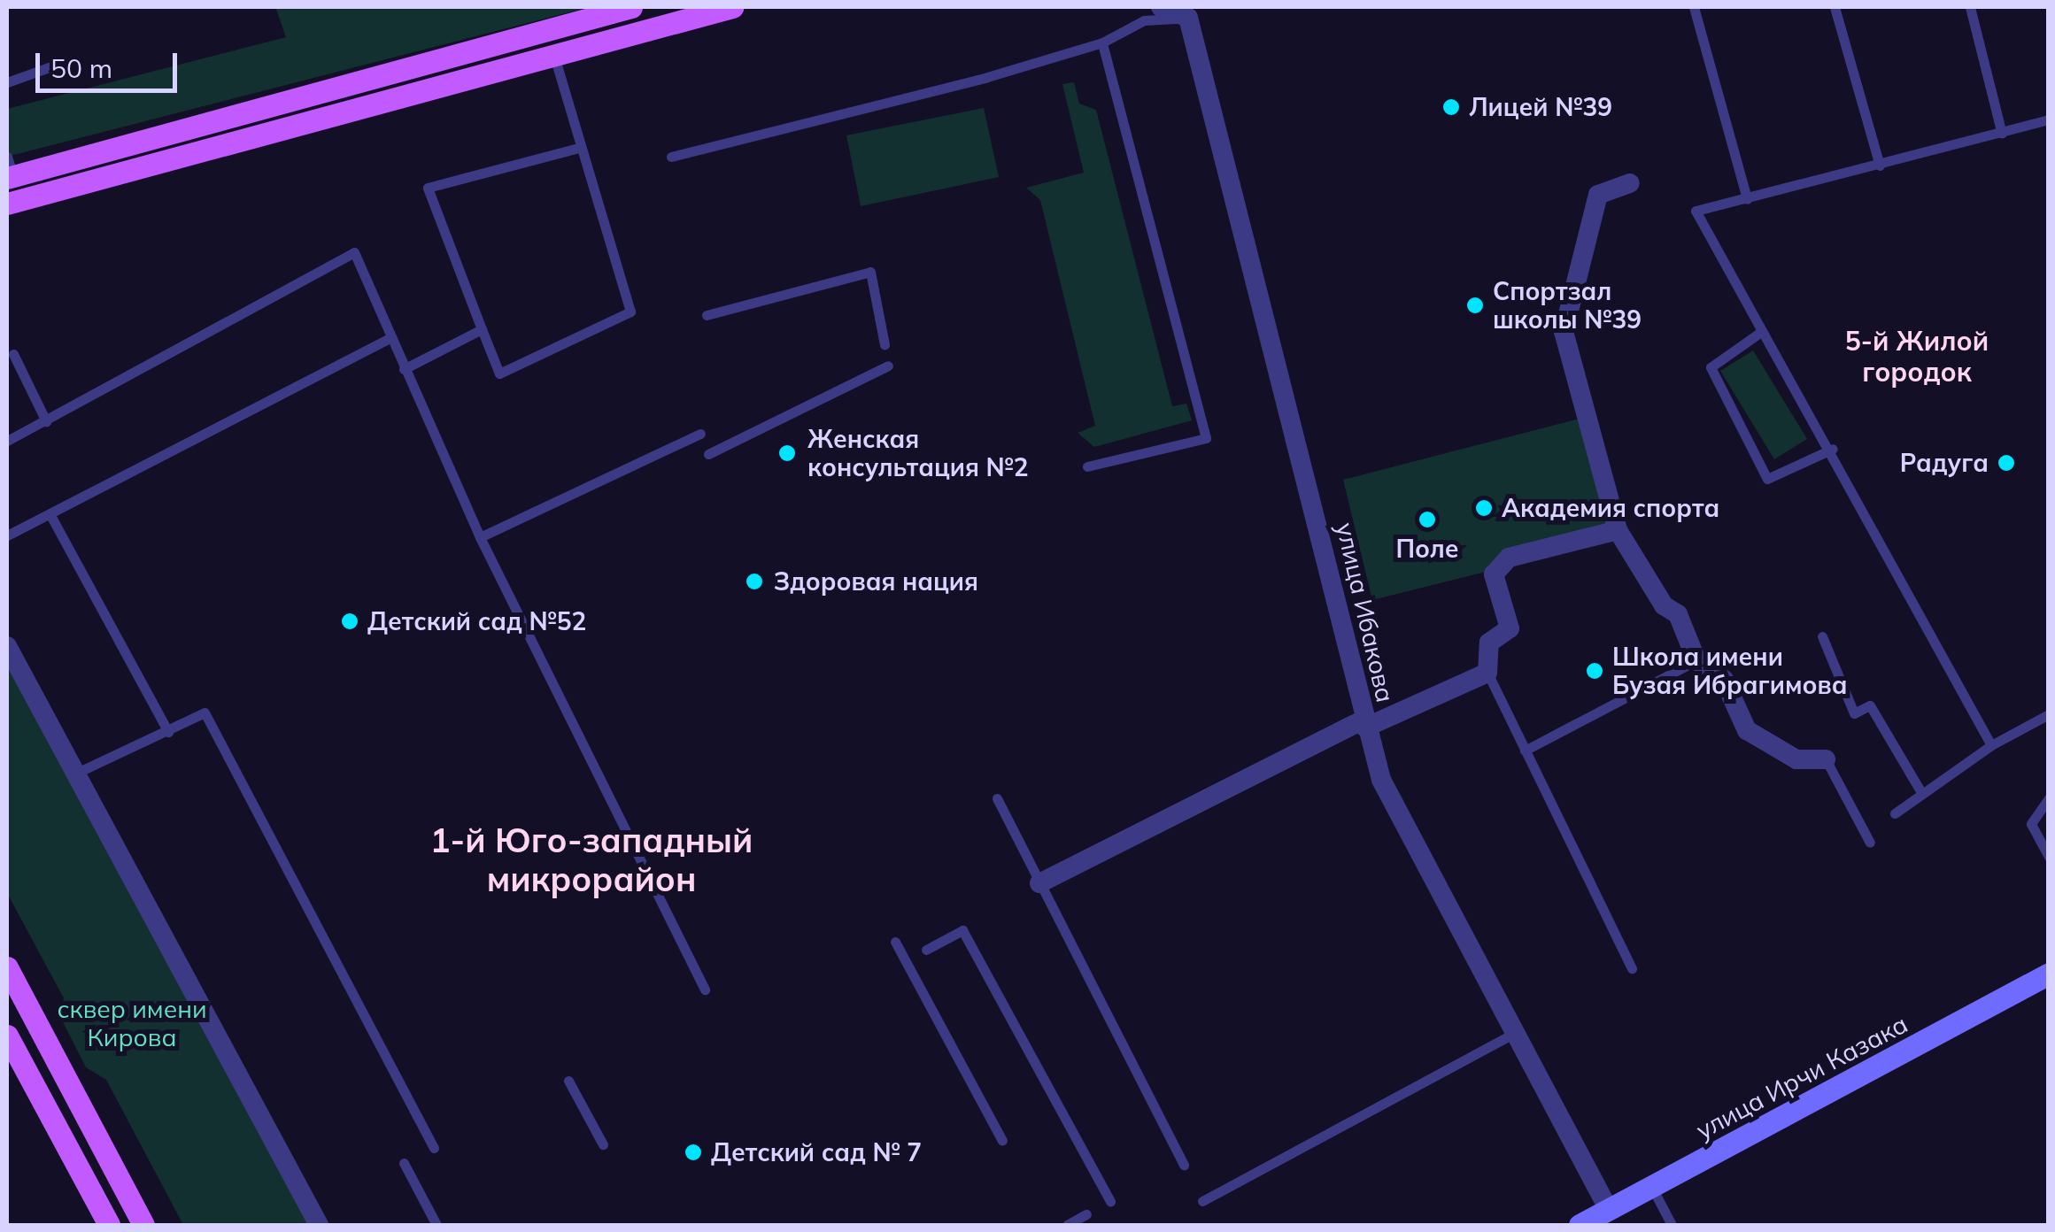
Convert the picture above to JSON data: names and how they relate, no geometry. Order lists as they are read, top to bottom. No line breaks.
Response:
{"streets":{"main road":["улица Ирчи Казака"],"street":["улица Ибакова"]},"crossings":[["улица Ибакова","улица Ирчи Казака"]],"districts":["5-й Жилой городок","1-й Юго-западный микрорайон"],"parks":["сквер имени Кирова"],"places":["Лицей №39","Спортзал школы №39","Женская консультация №2","Радуга","Академия спорта","Поле","Здоровая нация","Детский сад №52","Школа имени Бузая Ибрагимова","Детский сад № 7"],"scale_bar":"50 m"}
